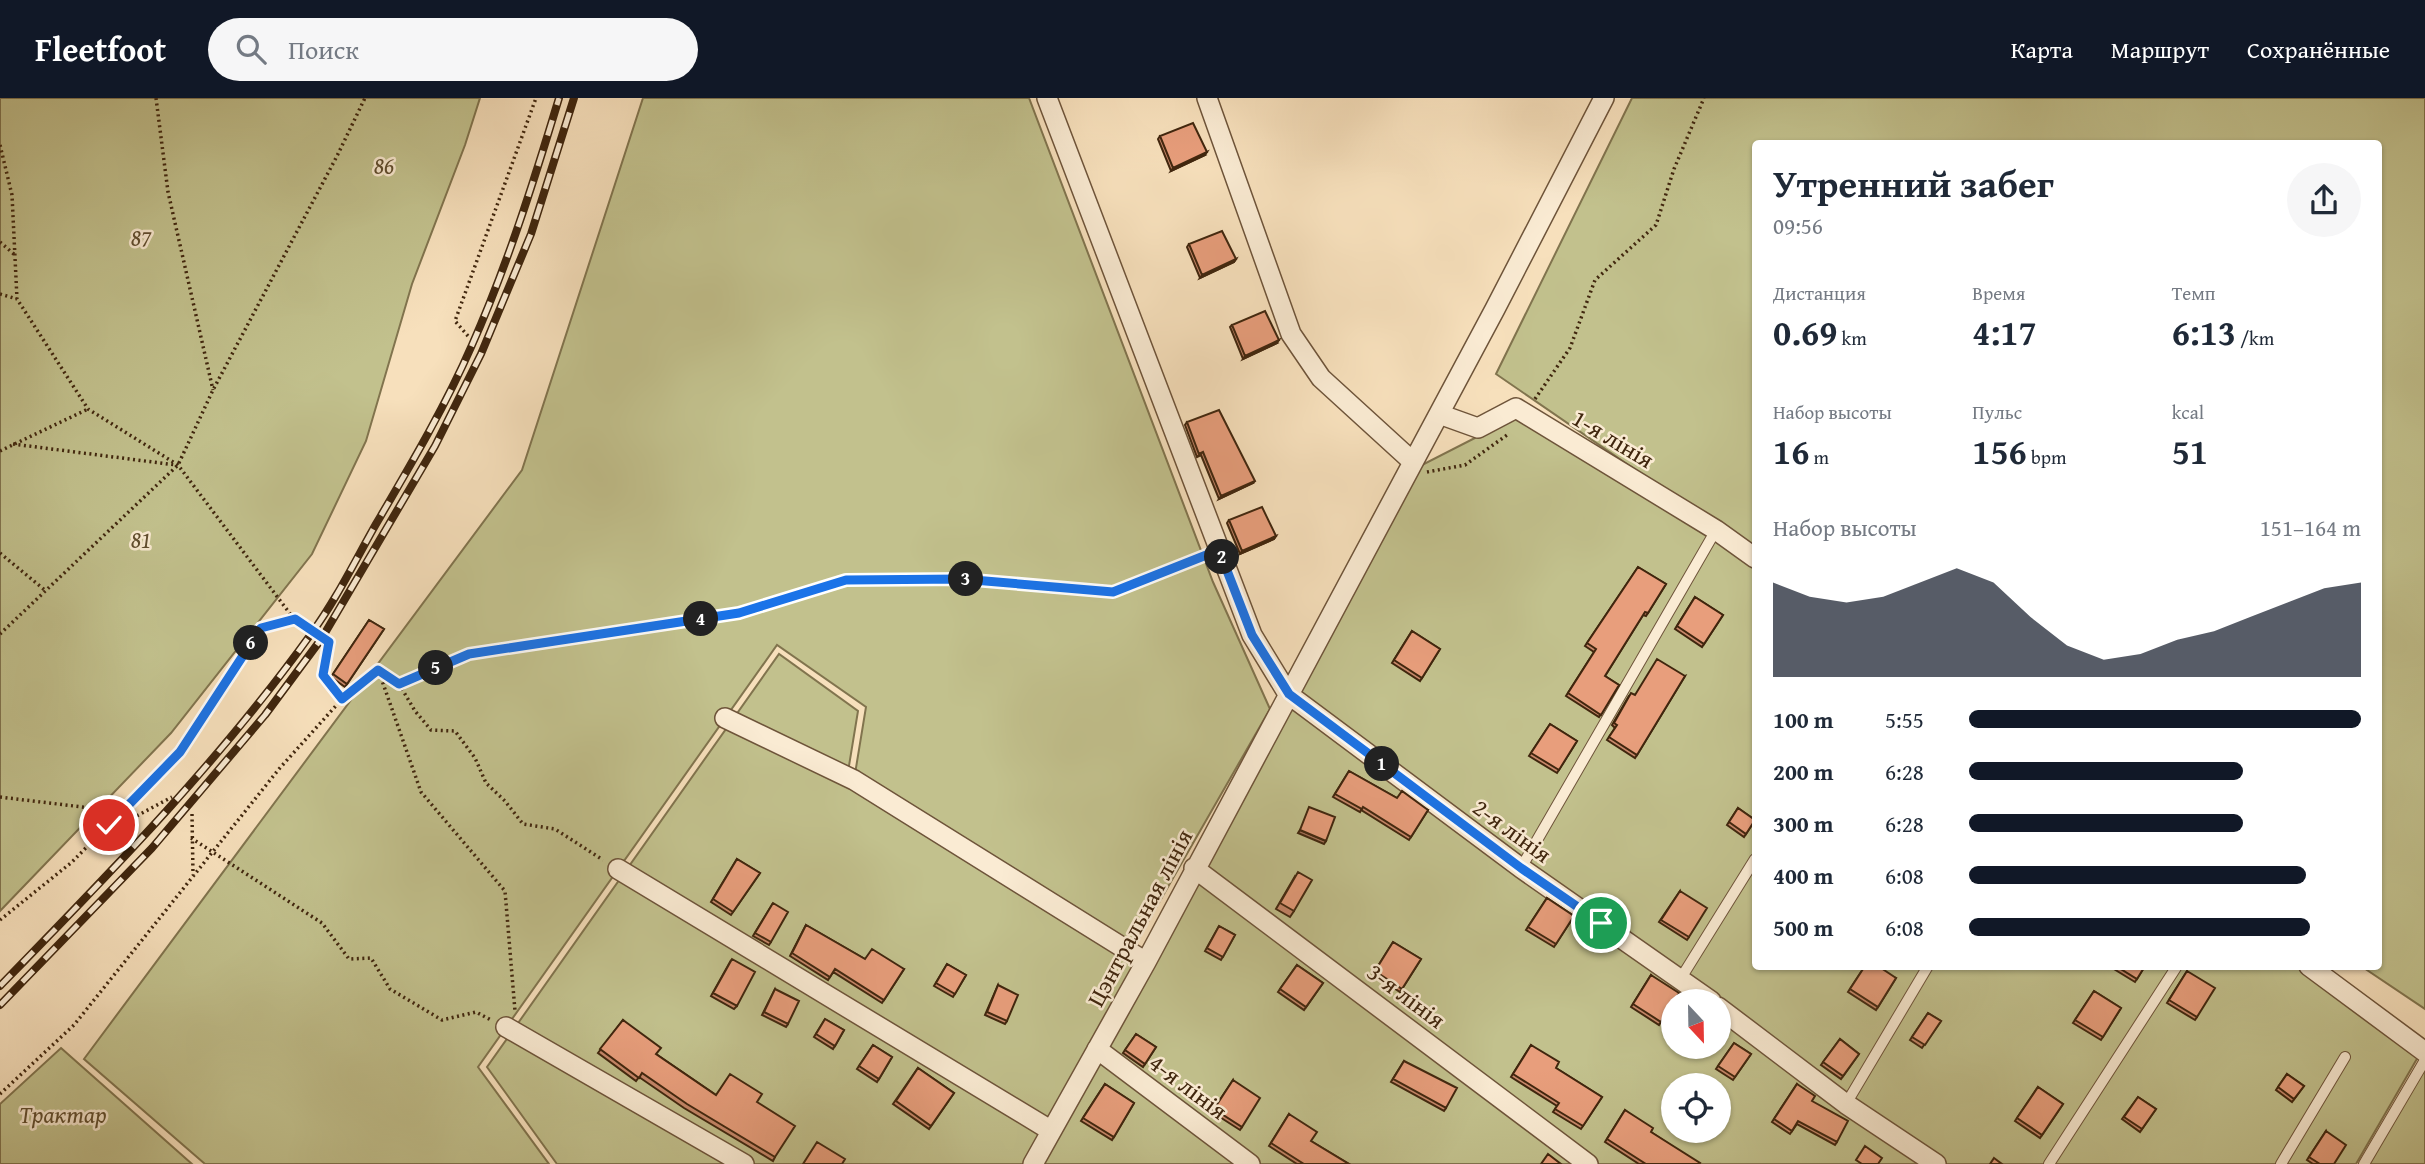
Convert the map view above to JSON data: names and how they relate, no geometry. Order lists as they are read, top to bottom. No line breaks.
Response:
{"streets":{"street":["1-я лінія","2-я лінія","Цэнтральная лінія","3-я лінія","4-я лінія"]},"crossings":[["2-я лінія","Цэнтральная лінія"],["Цэнтральная лінія","3-я лінія"],["Цэнтральная лінія","4-я лінія"]],"parks":["86","87","81","Трактар"],"north":"bottom","page":{"header":"Fleetfoot","search":"Поиск","nav":["Карта","Маршрут","Сохранённые"],"heading":["Утренний забег","09:56"],"stats":[["Дистанция","0.69 km"],["Время","4:17"],["Темп","6:13 /km"],["Набор высоты","16 m"],["Пульс","156 bpm"],["kcal","51"]],"chart":["Набор высоты","151–164 m"],"pins":["2","3","4","6","5","1"],"list":[{"name":"100 m","note":"5:55"},{"name":"200 m","note":"6:28"},{"name":"300 m","note":"6:28"},{"name":"400 m","note":"6:08"},{"name":"500 m","note":"6:08"}]}}
